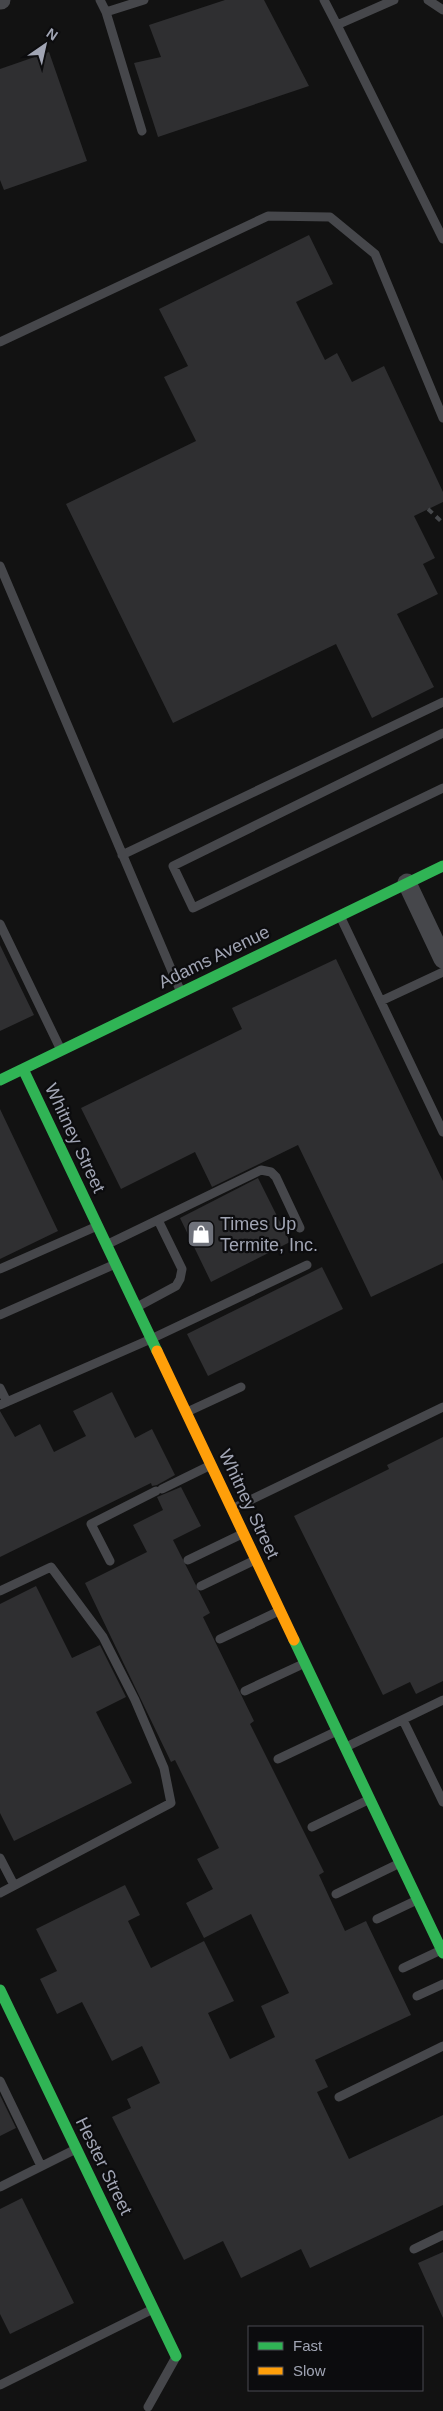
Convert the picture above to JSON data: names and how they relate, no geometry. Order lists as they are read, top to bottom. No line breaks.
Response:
{"streets":{"street":["Adams Avenue","Whitney Street","Hester Street"]},"crossings":[["Adams Avenue","Whitney Street"]],"places":{"shop":["Times Up Termite, Inc."]},"legend":["Fast","Slow"],"north":"top right"}
